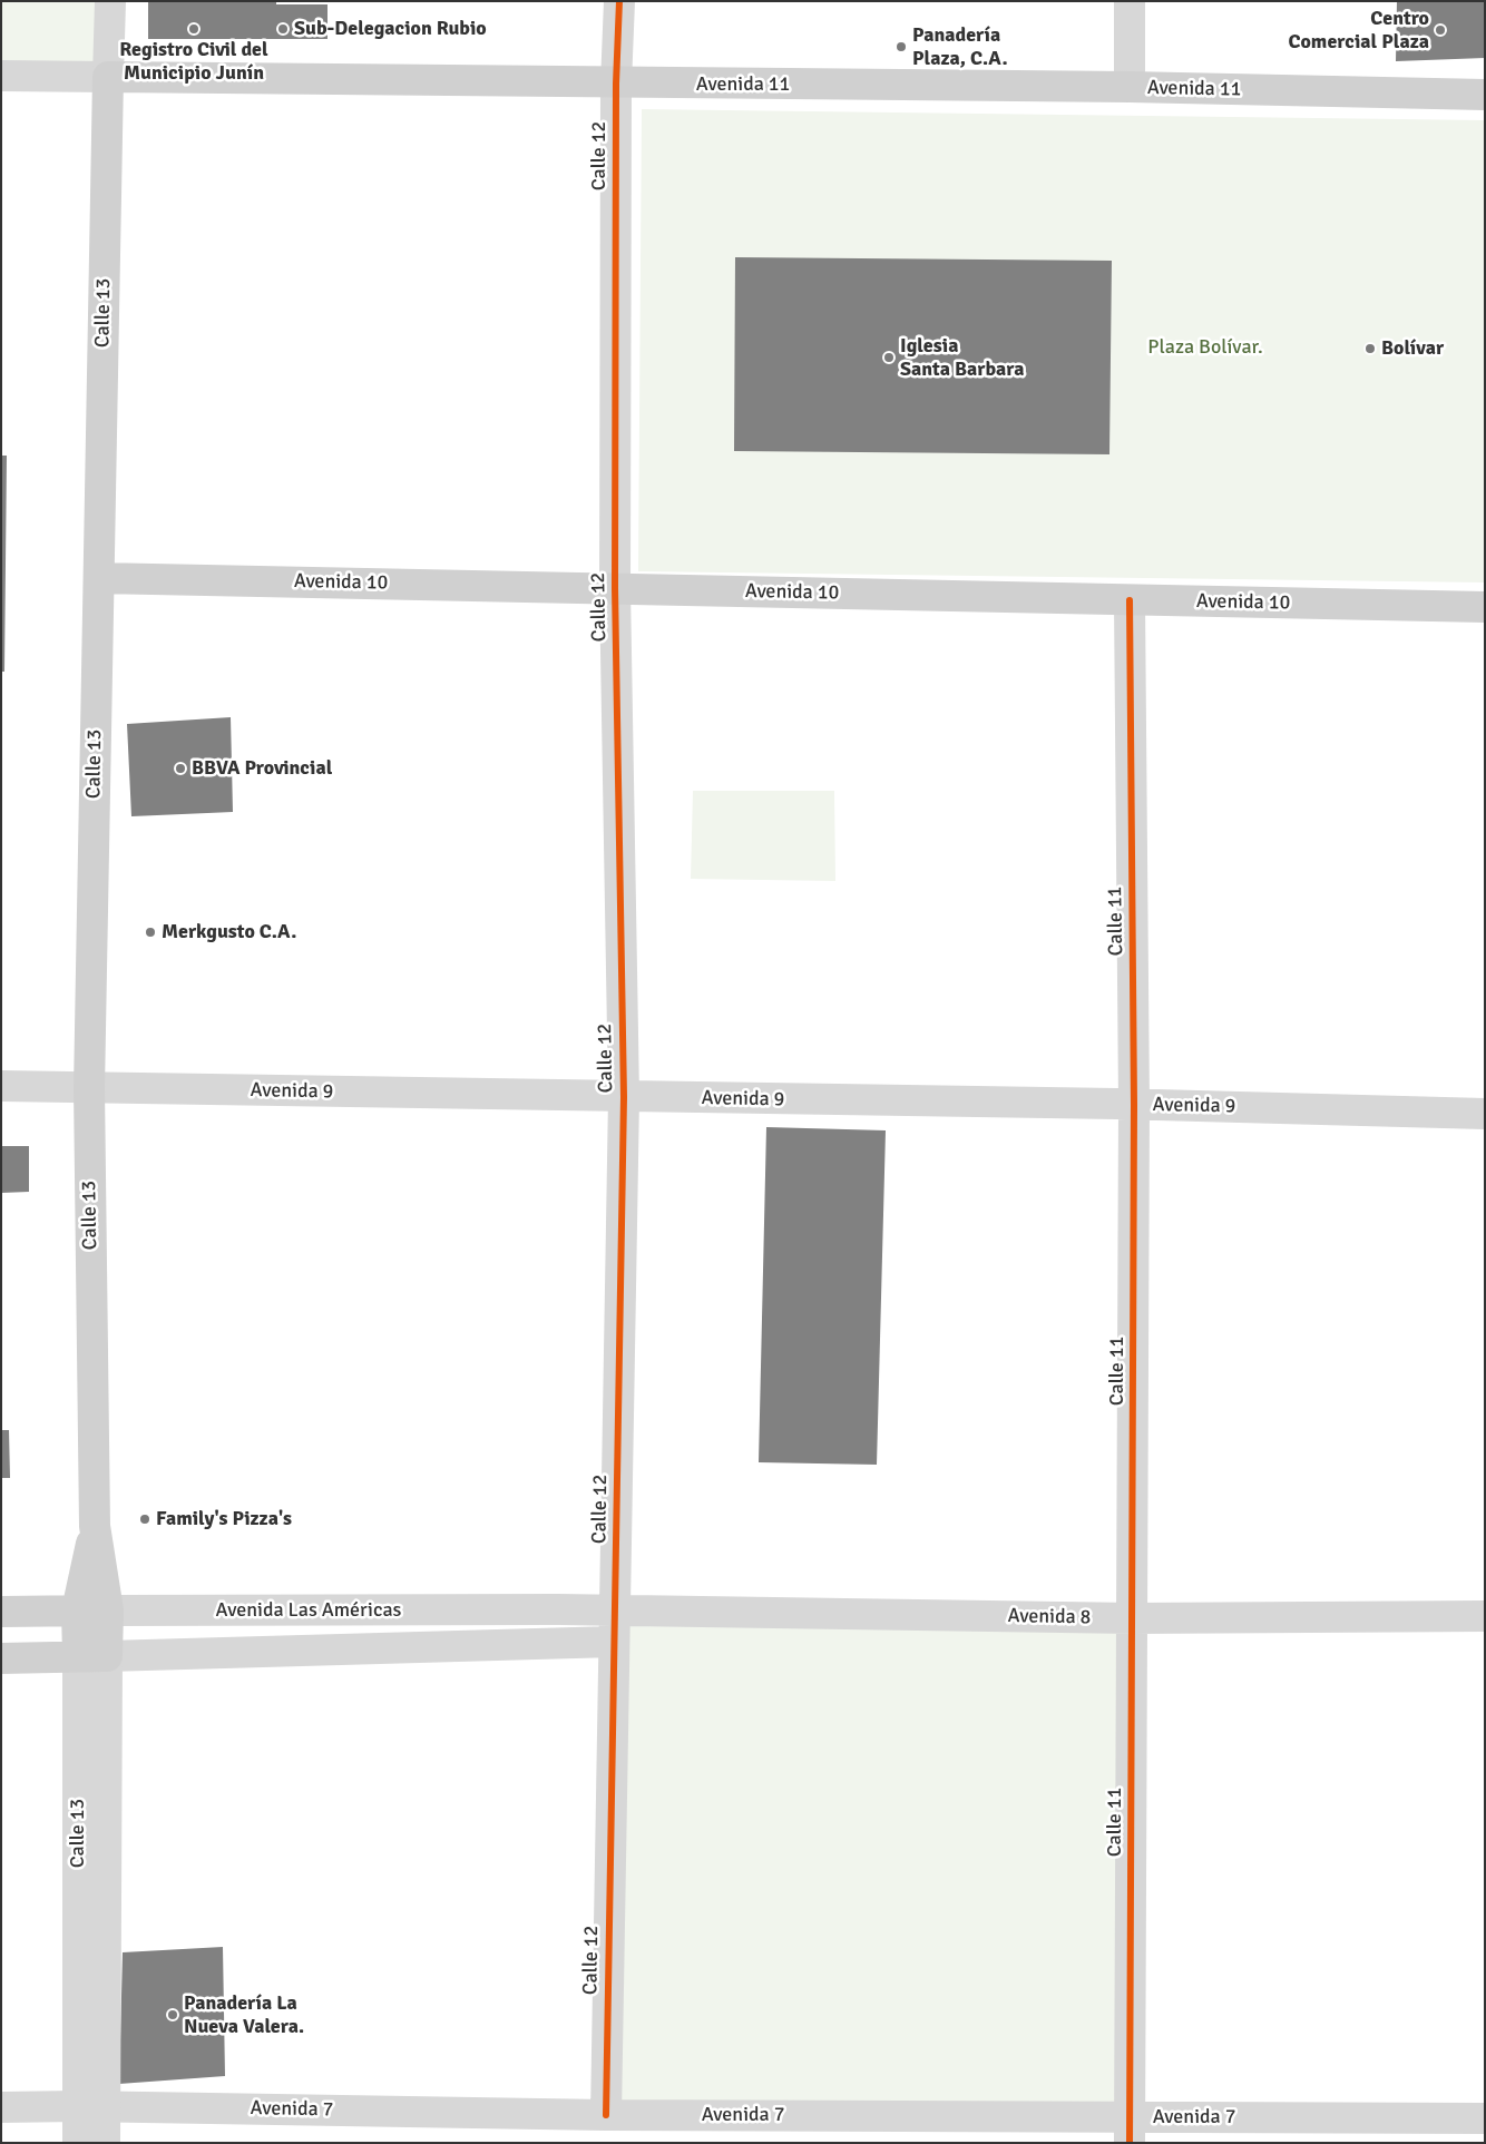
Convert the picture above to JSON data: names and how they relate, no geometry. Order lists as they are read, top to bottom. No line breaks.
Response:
{"streets":{"main road":["Avenida 11","Calle 13","Avenida 10","Avenida Las Américas"],"street":["Calle 12","Calle 11","Avenida 9","Avenida 8","Avenida 7"]},"crossings":[["Avenida 11","Calle 12"],["Avenida 11","Calle 13"],["Calle 12","Avenida 10"],["Calle 12","Avenida 9"],["Calle 12","Avenida Las Américas"],["Calle 12","Avenida 8"],["Calle 12","Avenida 7"],["Calle 13","Avenida 10"],["Calle 13","Avenida 9"],["Calle 13","Avenida Las Américas"],["Calle 13","Avenida 7"],["Avenida 10","Calle 11"],["Calle 11","Avenida 9"],["Calle 11","Avenida 8"],["Calle 11","Avenida 7"],["Avenida Las Américas","Avenida 8"]],"parks":["Plaza Bolívar."],"places":["Registro Civil del Municipio Junín","Sub-Delegacion Rubio","Centro Comercial Plaza","Panadería Plaza, C.A.","Bolívar","Iglesia Santa Barbara","BBVA Provincial","Merkgusto C.A.","Family's Pizza's","Panadería La Nueva Valera."]}
